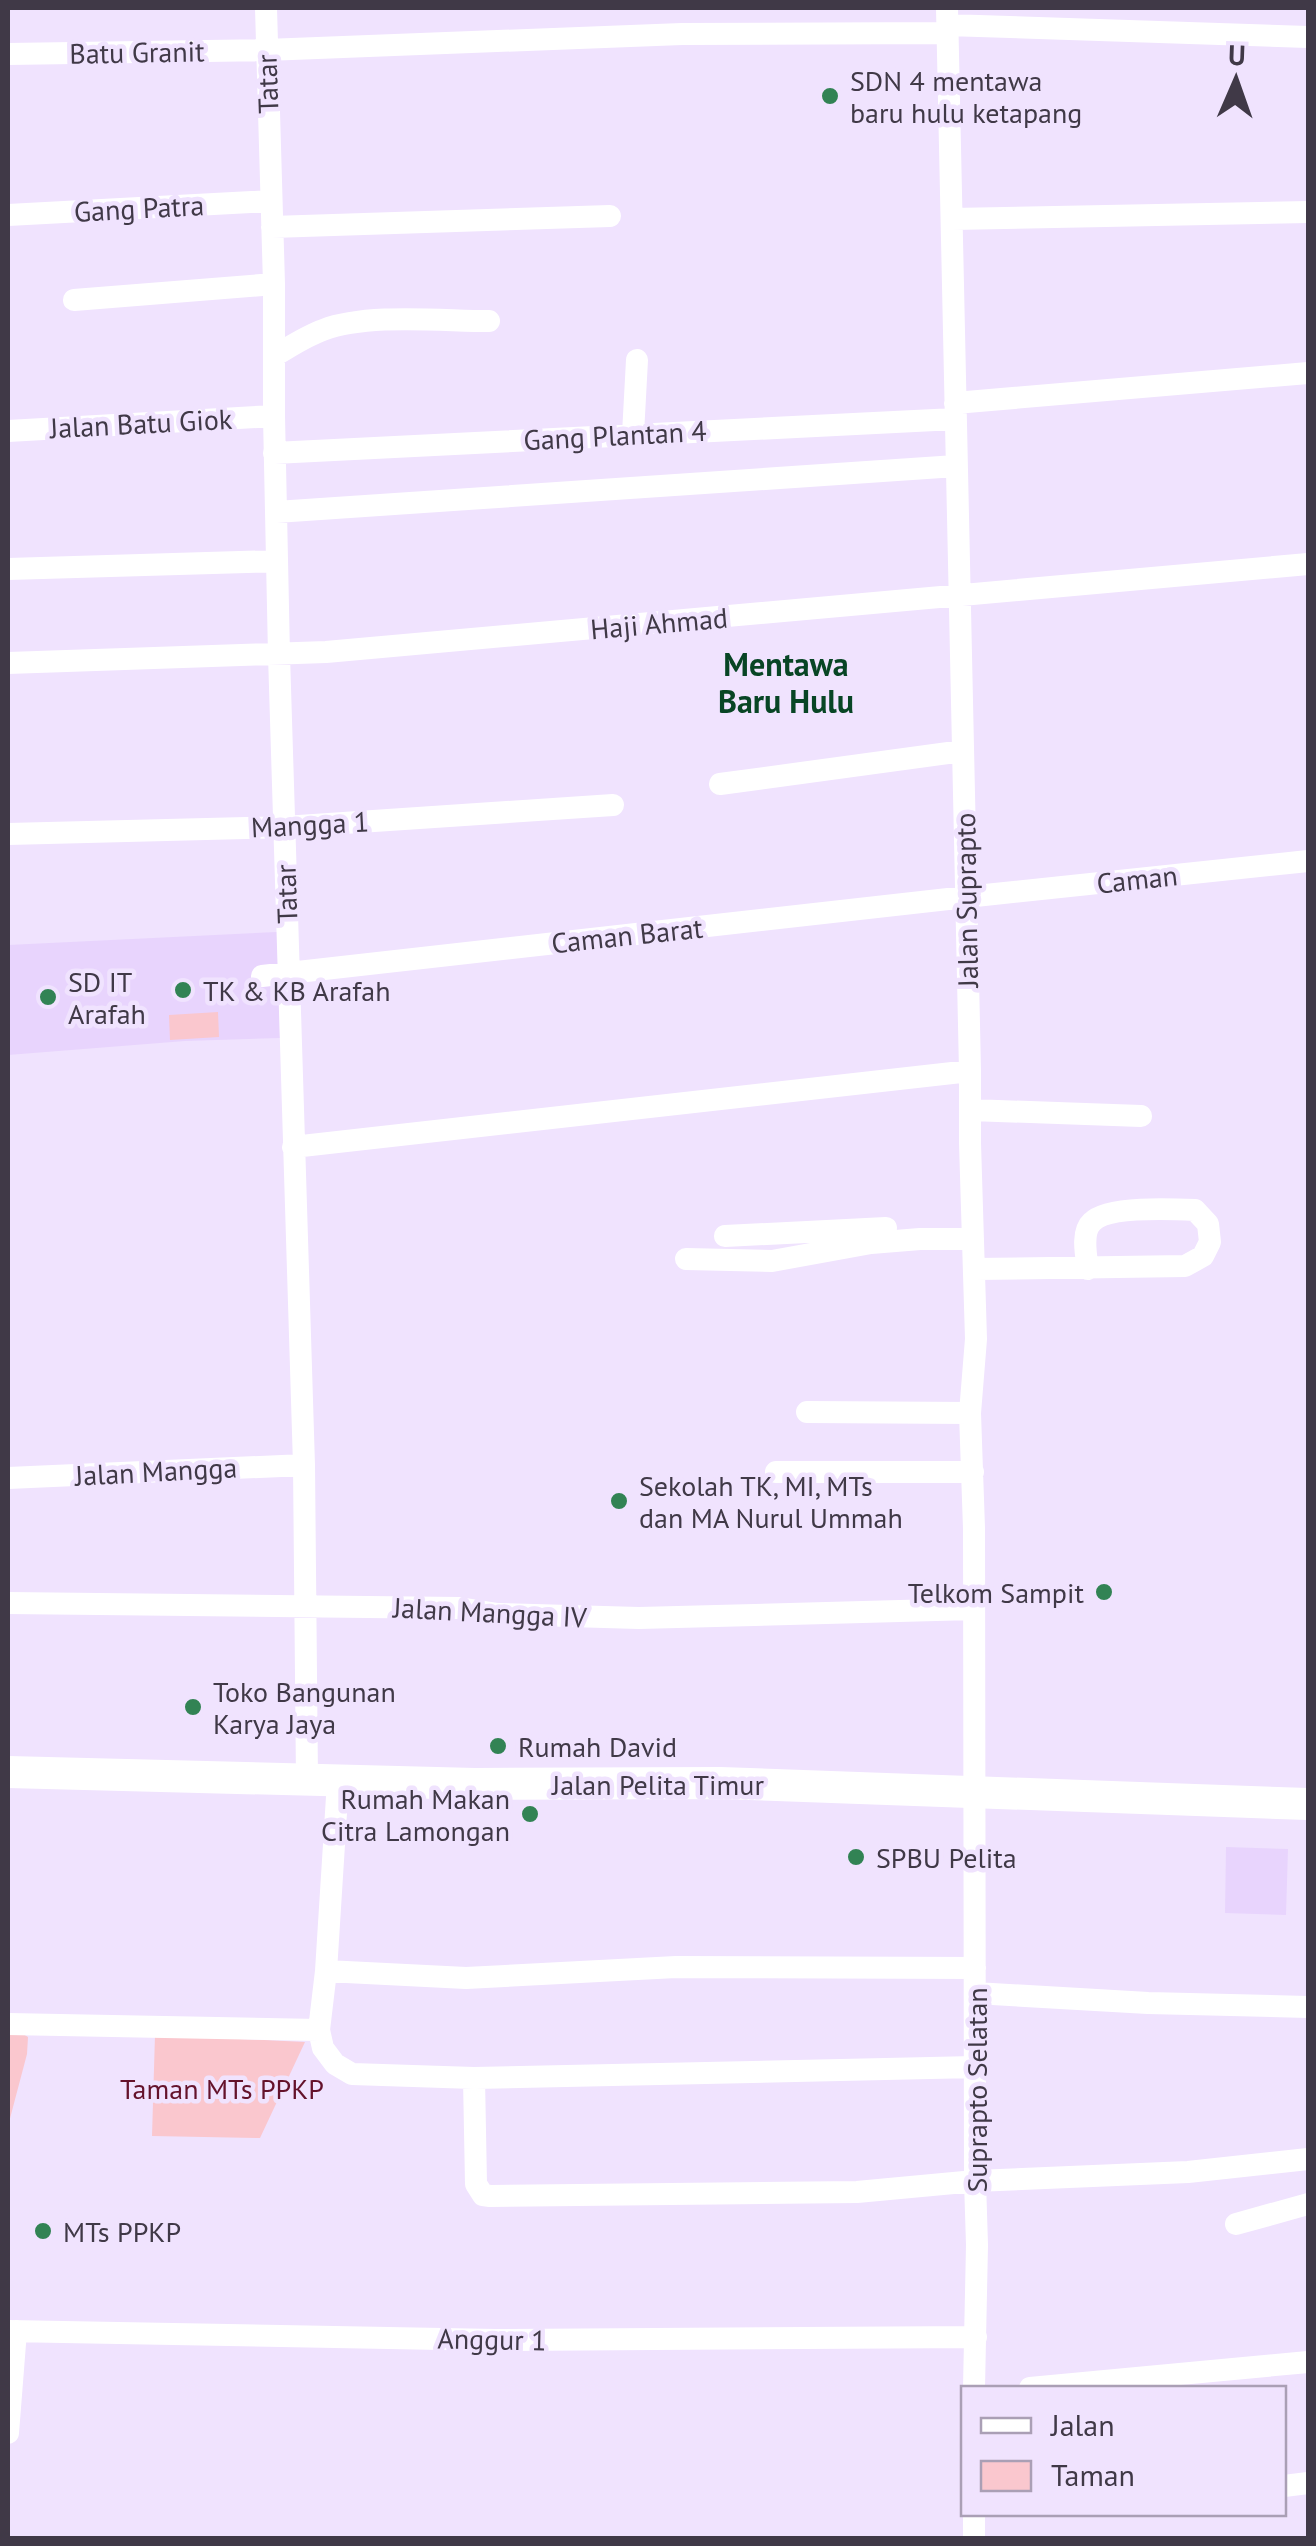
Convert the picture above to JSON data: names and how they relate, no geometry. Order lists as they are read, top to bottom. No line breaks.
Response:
{"streets":{"street":["Batu Granit","Tatar","Gang Patra","Jalan Batu Giok","Gang Plantan 4","Haji Ahmad","Mangga 1","Caman","Jalan Suprapto","Caman Barat","Jalan Mangga","Jalan Mangga IV","Jalan Pelita Timur","Suprapto Selatan","Anggur 1"]},"crossings":[["Batu Granit","Tatar"],["Batu Granit","Jalan Suprapto"],["Tatar","Gang Patra"],["Tatar","Jalan Batu Giok"],["Tatar","Gang Plantan 4"],["Tatar","Haji Ahmad"],["Tatar","Mangga 1"],["Tatar","Caman Barat"],["Tatar","Jalan Mangga"],["Tatar","Jalan Mangga IV"],["Tatar","Jalan Pelita Timur"],["Gang Plantan 4","Jalan Suprapto"],["Haji Ahmad","Jalan Suprapto"],["Caman","Jalan Suprapto"],["Caman","Caman Barat"],["Jalan Suprapto","Caman Barat"],["Jalan Suprapto","Jalan Mangga IV"],["Jalan Suprapto","Jalan Pelita Timur"],["Jalan Suprapto","Suprapto Selatan"],["Jalan Pelita Timur","Suprapto Selatan"],["Suprapto Selatan","Anggur 1"]],"districts":["Mentawa Baru Hulu"],"parks":["Taman MTs PPKP"],"places":["SDN 4 mentawa baru hulu ketapang","TK & KB Arafah","SD IT Arafah","Sekolah TK, MI, MTs dan MA Nurul Ummah","Telkom Sampit","Toko Bangunan Karya Jaya","Rumah David","Rumah Makan Citra Lamongan","SPBU Pelita","MTs PPKP"],"legend":["Jalan","Taman"],"north":"top"}
